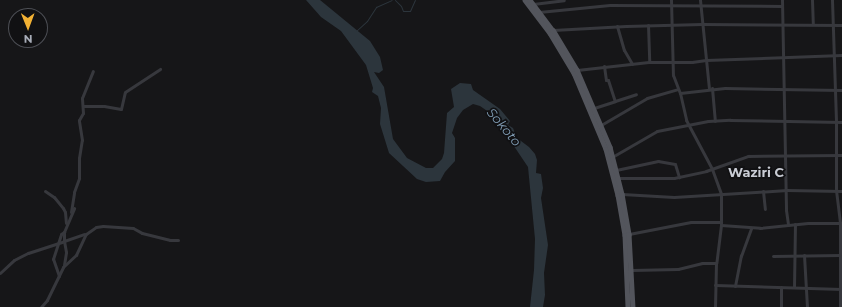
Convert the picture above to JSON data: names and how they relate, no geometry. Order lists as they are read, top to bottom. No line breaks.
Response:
{"districts":["Waziri C"],"water":["Sokoto"],"north":"bottom"}
